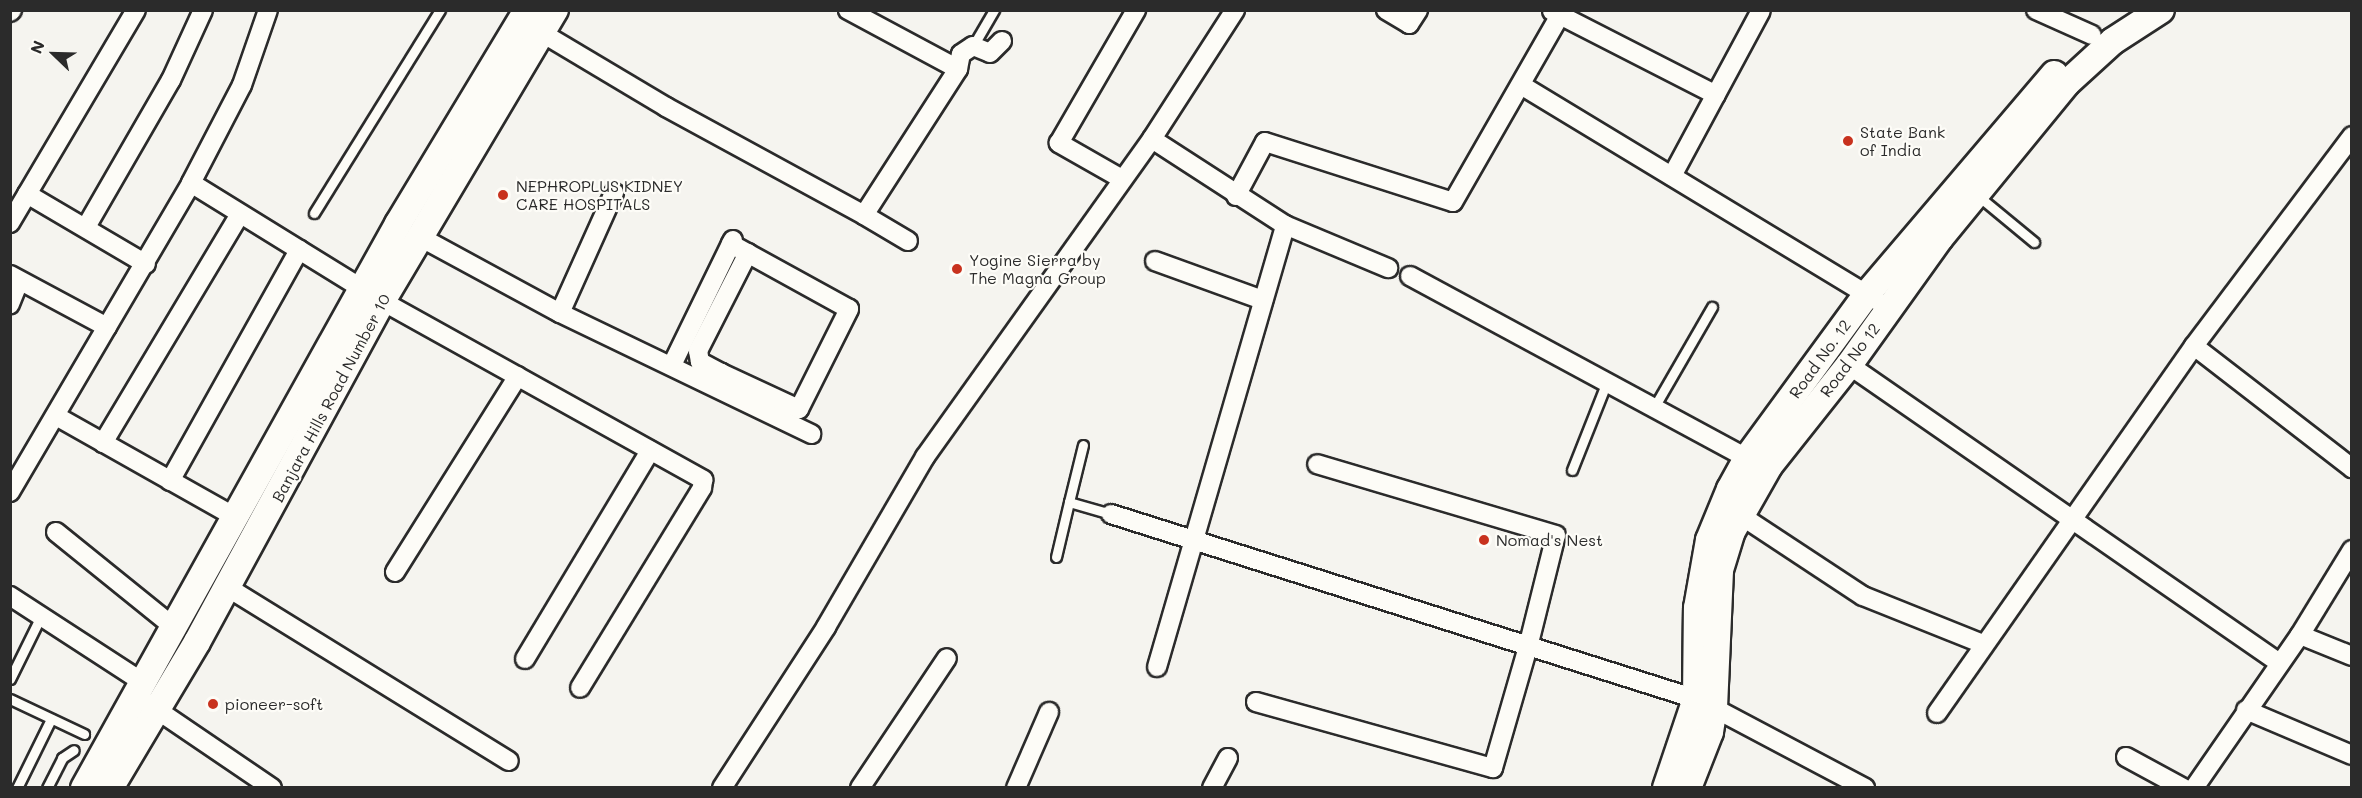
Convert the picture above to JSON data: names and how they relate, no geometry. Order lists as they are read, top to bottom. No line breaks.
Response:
{"streets":{"main road":["Road No. 12","Road No 12","Banjara Hills Road Number 10"]},"crossings":[["Road No. 12","Road No 12"]],"places":["State Bank of India","NEPHROPLUS KIDNEY CARE HOSPITALS","Yogine Sierra by The Magna Group","Nomad's Nest","pioneer-soft"],"north":"top left"}
